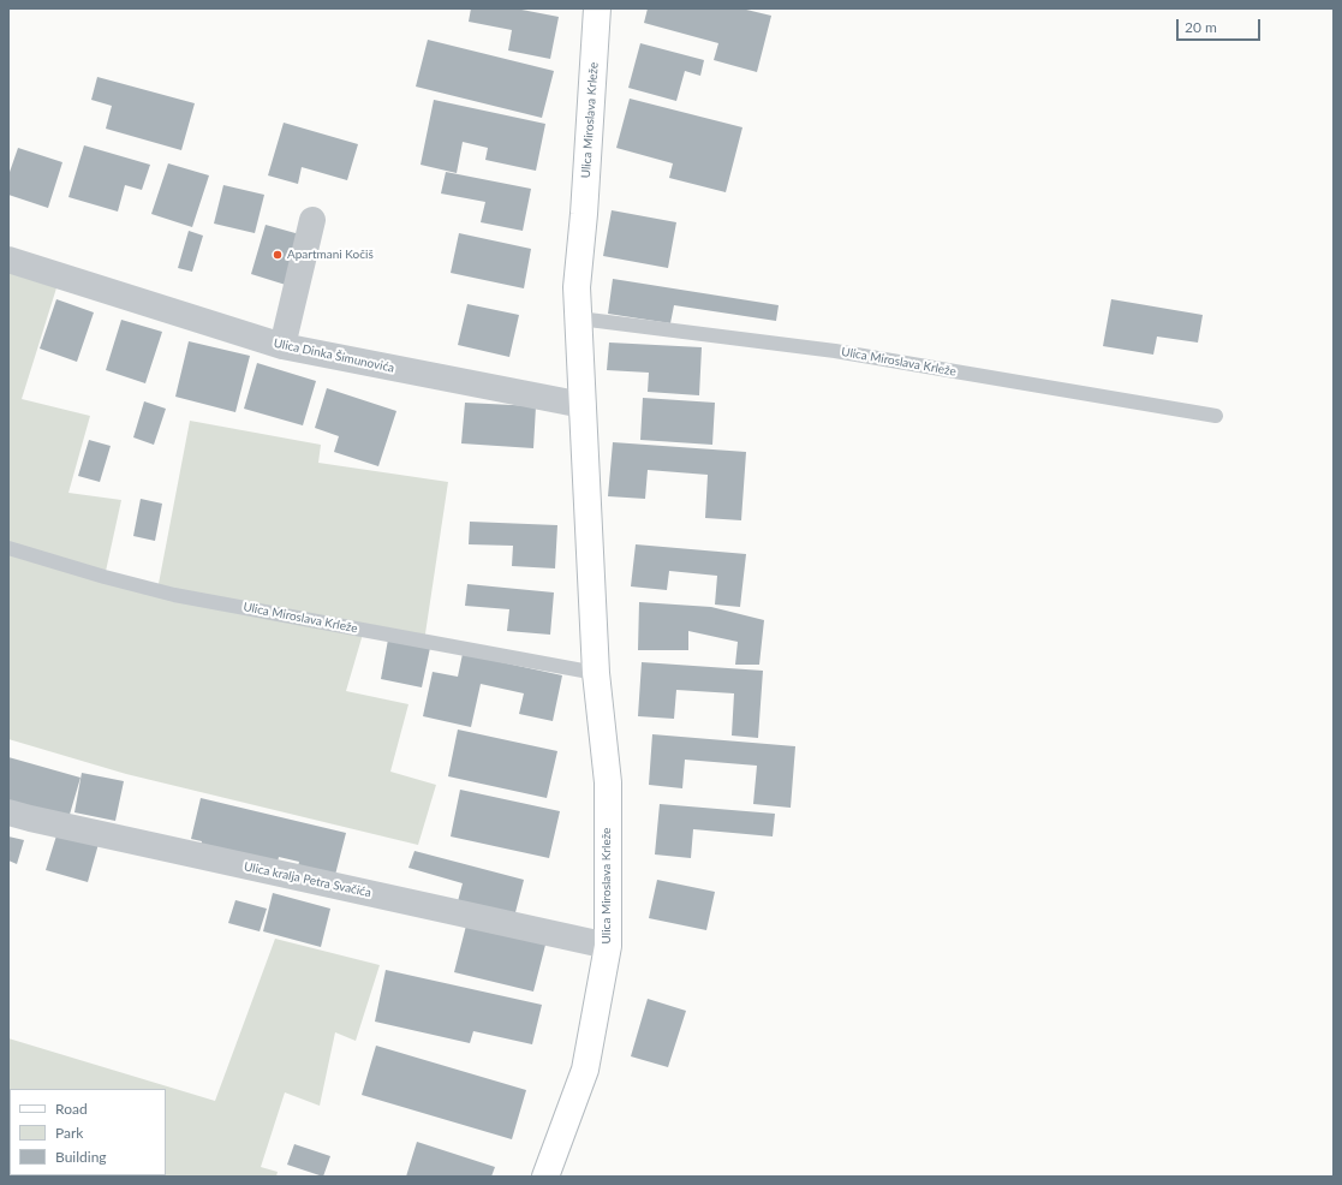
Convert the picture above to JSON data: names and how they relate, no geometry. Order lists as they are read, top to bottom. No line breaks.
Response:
{"streets":{"main road":["Ulica Miroslava Krleže"],"street":["Ulica Dinka Šimunovića","Ulica kralja Petra Svačića"]},"crossings":[["Ulica Miroslava Krleže","Ulica Dinka Šimunovića"],["Ulica Miroslava Krleže","Ulica kralja Petra Svačića"]],"places":["Apartmani Kočiš"],"legend":["Road","Park","Building"],"scale_bar":"20 m"}
